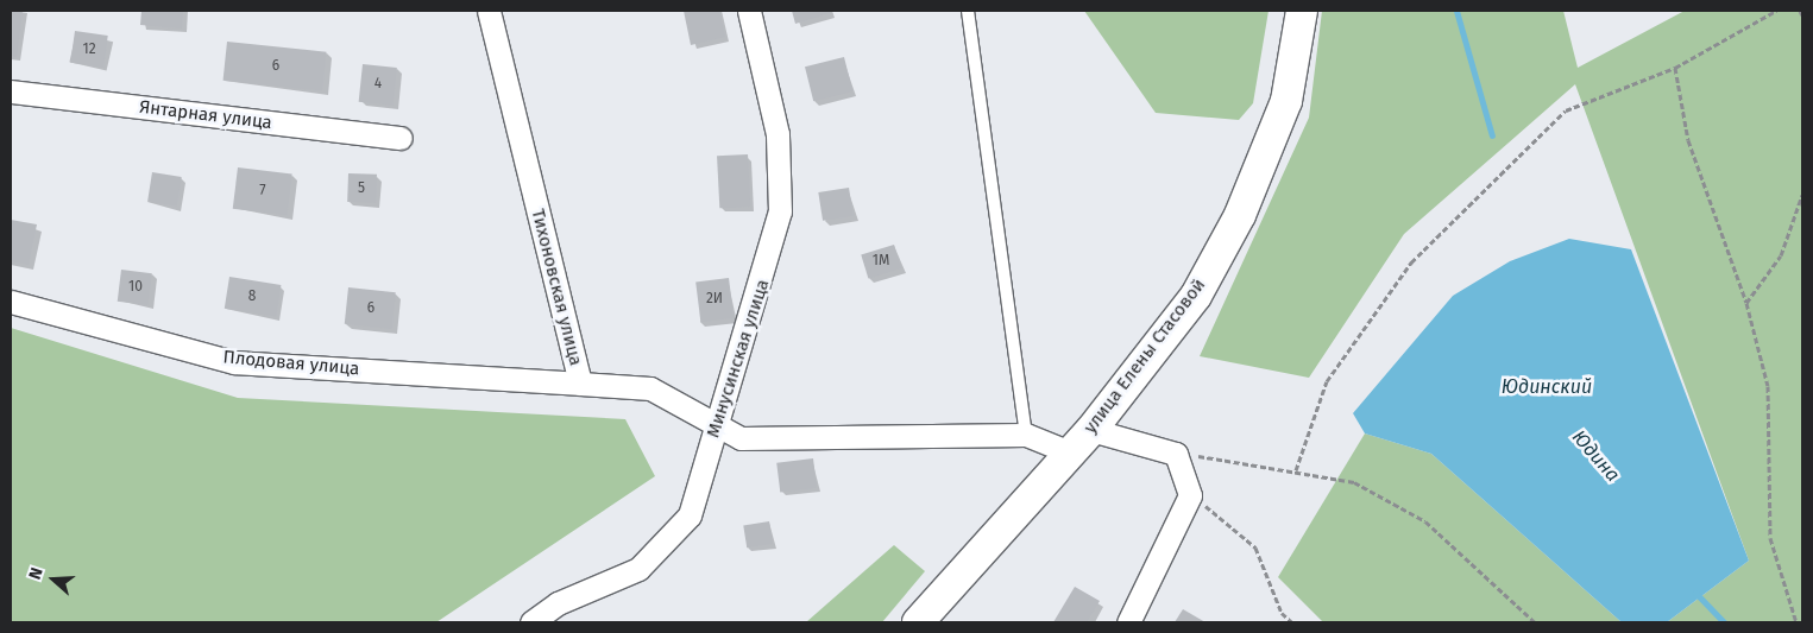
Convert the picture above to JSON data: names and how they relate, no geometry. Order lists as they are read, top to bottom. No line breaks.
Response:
{"streets":{"main road":["улица Елены Стасовой"],"street":["Янтарная улица","Тихоновская улица","Минусинская улица","Плодовая улица"]},"crossings":[["Тихоновская улица","улица Елены Стасовой"],["Тихоновская улица","Минусинская улица"],["Тихоновская улица","Плодовая улица"]],"water":["Юдинский","Юдина"],"house_numbers":["12","6","4","5","7","1М","10","8","2И","6"],"north":"left"}
